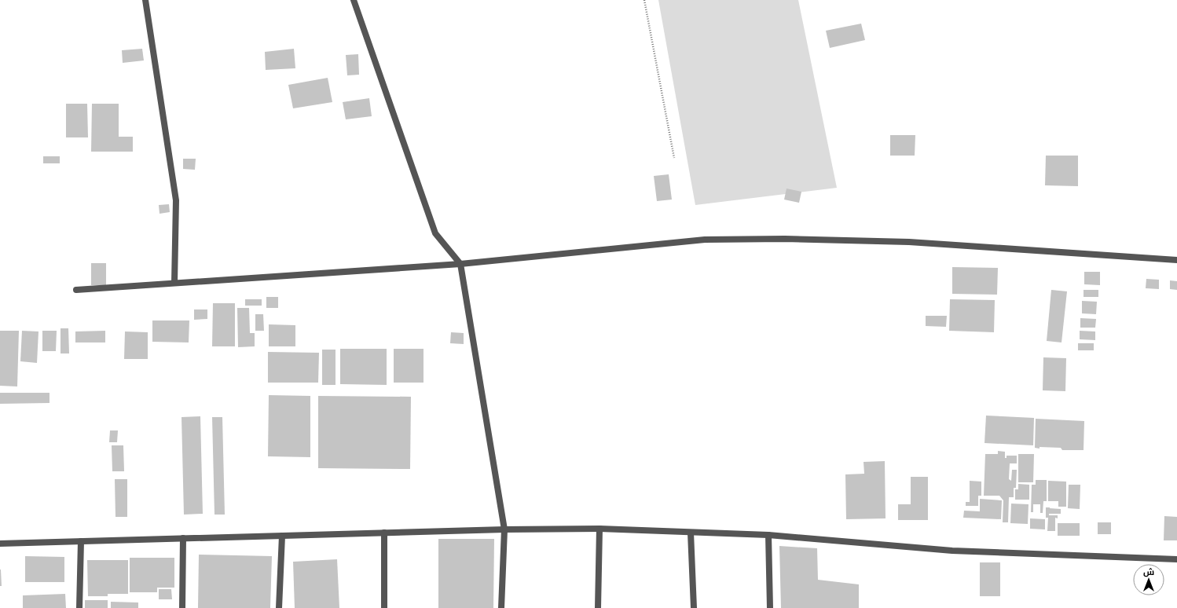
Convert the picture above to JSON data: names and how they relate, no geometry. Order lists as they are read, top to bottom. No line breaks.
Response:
{"north":"top"}
